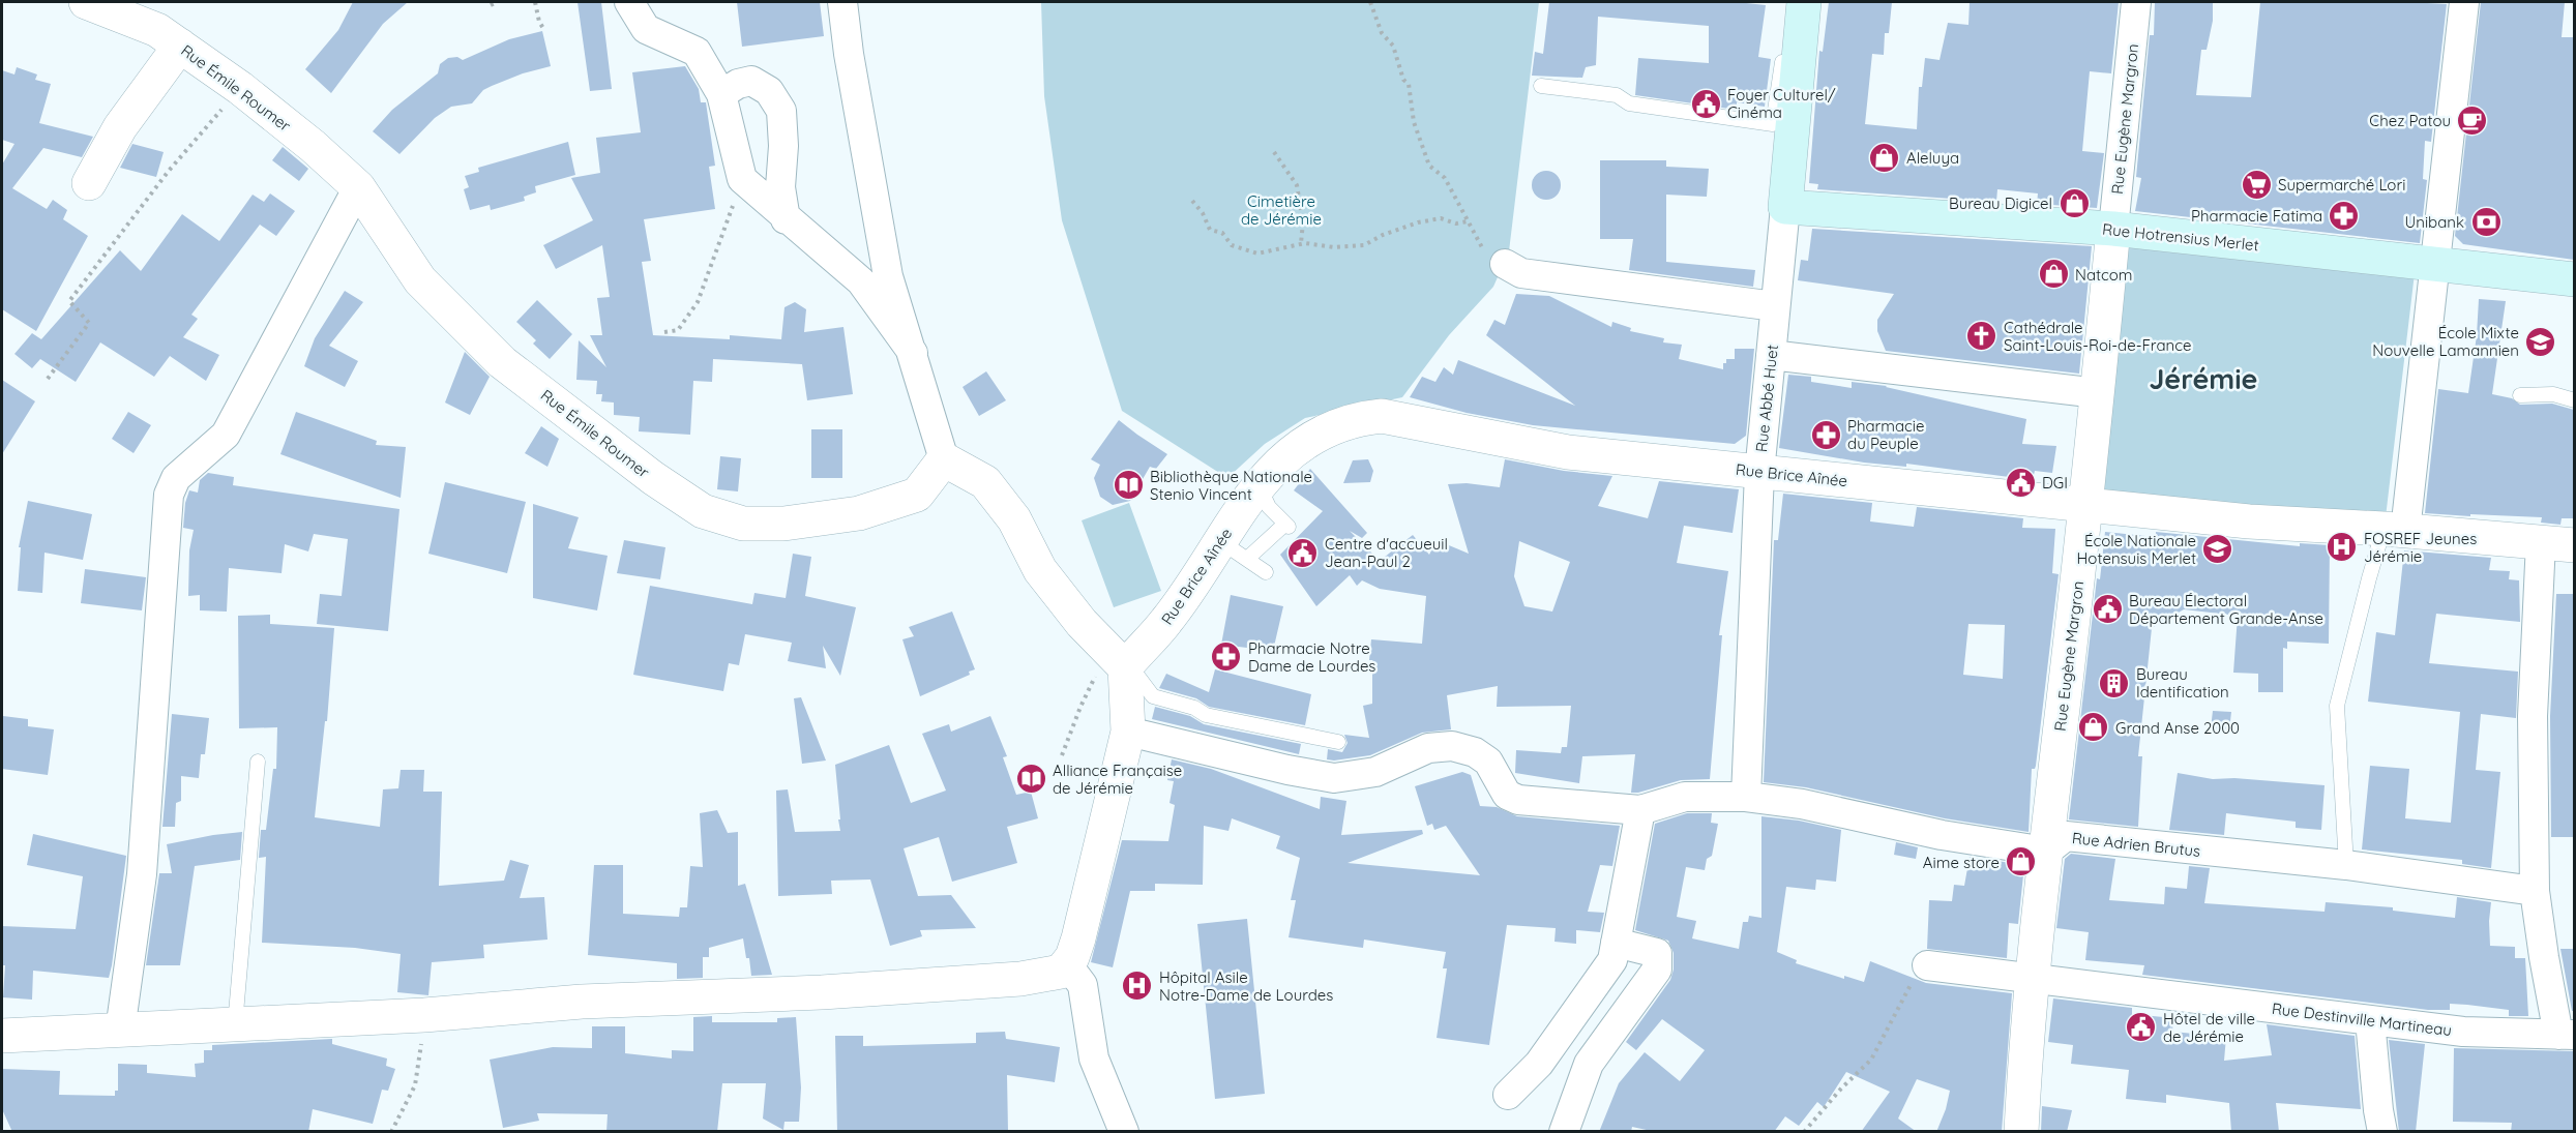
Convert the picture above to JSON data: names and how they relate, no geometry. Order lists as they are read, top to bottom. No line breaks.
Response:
{"streets":{"main road":["Rue Hotrensius Merlet","Rue Abbé Huet"],"street":["Rue Émile Roumer","Rue Eugène Margron","Rue Brice Aînée","Rue Adrien Brutus","Rue Destinville Martineau"]},"crossings":[["Rue Eugène Margron","Rue Hotrensius Merlet"],["Rue Eugène Margron","Rue Brice Aînée"],["Rue Eugène Margron","Rue Adrien Brutus"],["Rue Eugène Margron","Rue Destinville Martineau"],["Rue Hotrensius Merlet","Rue Abbé Huet"],["Rue Abbé Huet","Rue Brice Aînée"]],"districts":["Jérémie"],"parks":["Cimetière de Jérémie"],"places":{"public building":["Foyer Culturel/ Cinéma","DGI","Centre d'accueuil Jean-Paul 2","Bureau Électoral Département Grande-Anse","Hôtel de ville de Jérémie"],"cafe":["Chez Patou"],"shop":["Aleluya","Bureau Digicel","Natcom","Grand Anse 2000","Aime store"],"supermarket":["Supermarché Lori"],"pharmacy":["Pharmacie Fatima","Pharmacie du Peuple","Pharmacie Notre Dame de Lourdes"],"bank":["Unibank"],"church":["Cathédrale Saint-Louis-Roi-de-France"],"school or university":["École Mixte Nouvelle Lamannien","École Nationale Hotensuis Merlet"],"library":["Bibliothèque Nationale Stenio Vincent","Alliance Française de Jérémie"],"hospital":["FOSREF Jeunes Jérémie","Hôpital Asile Notre-Dame de Lourdes"],"building":["Bureau Identification"]}}
